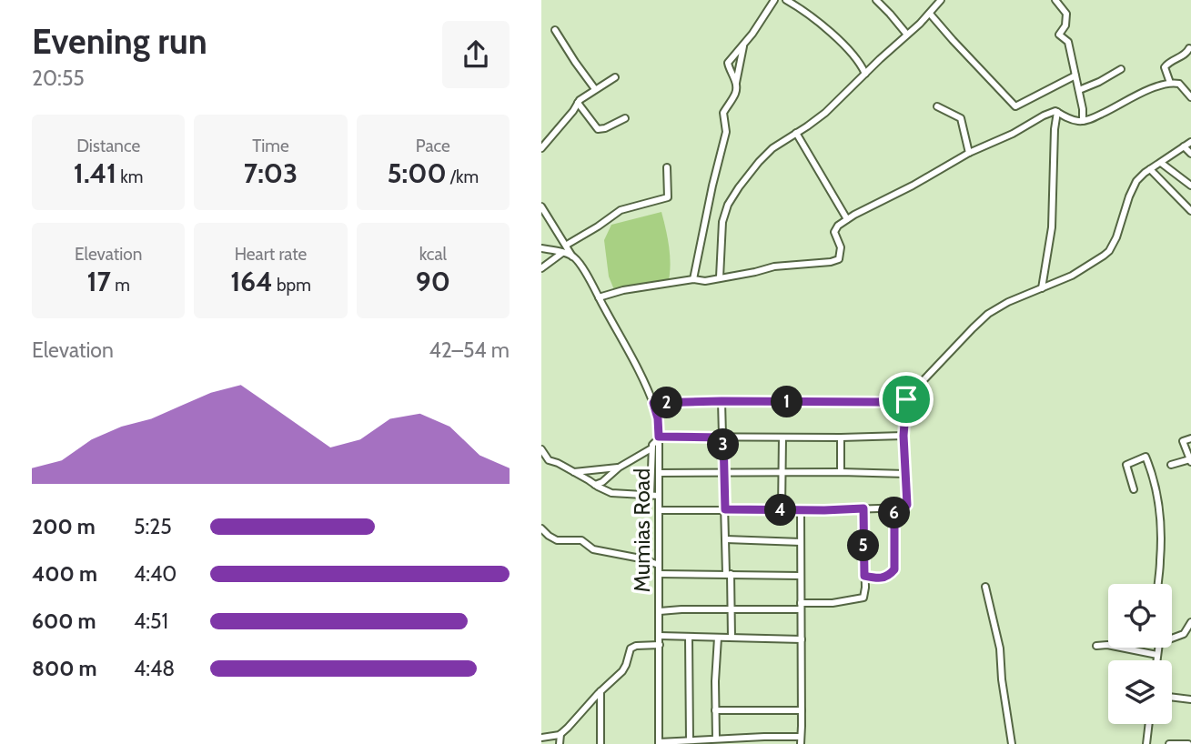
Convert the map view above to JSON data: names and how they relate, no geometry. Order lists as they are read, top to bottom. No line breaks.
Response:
{"streets":{"street":["Mumias Road"]},"page":{"heading":["Evening run","20:55"],"stats":[["Distance","1.41 km"],["Time","7:03"],["Pace","5:00 /km"],["Elevation","17 m"],["Heart rate","164 bpm"],["kcal","90"]],"chart":["Elevation","42–54 m"],"pins":["1","2","3","4","6","5"],"list":[{"name":"200 m","note":"5:25"},{"name":"400 m","note":"4:40"},{"name":"600 m","note":"4:51"},{"name":"800 m","note":"4:48"}]}}
